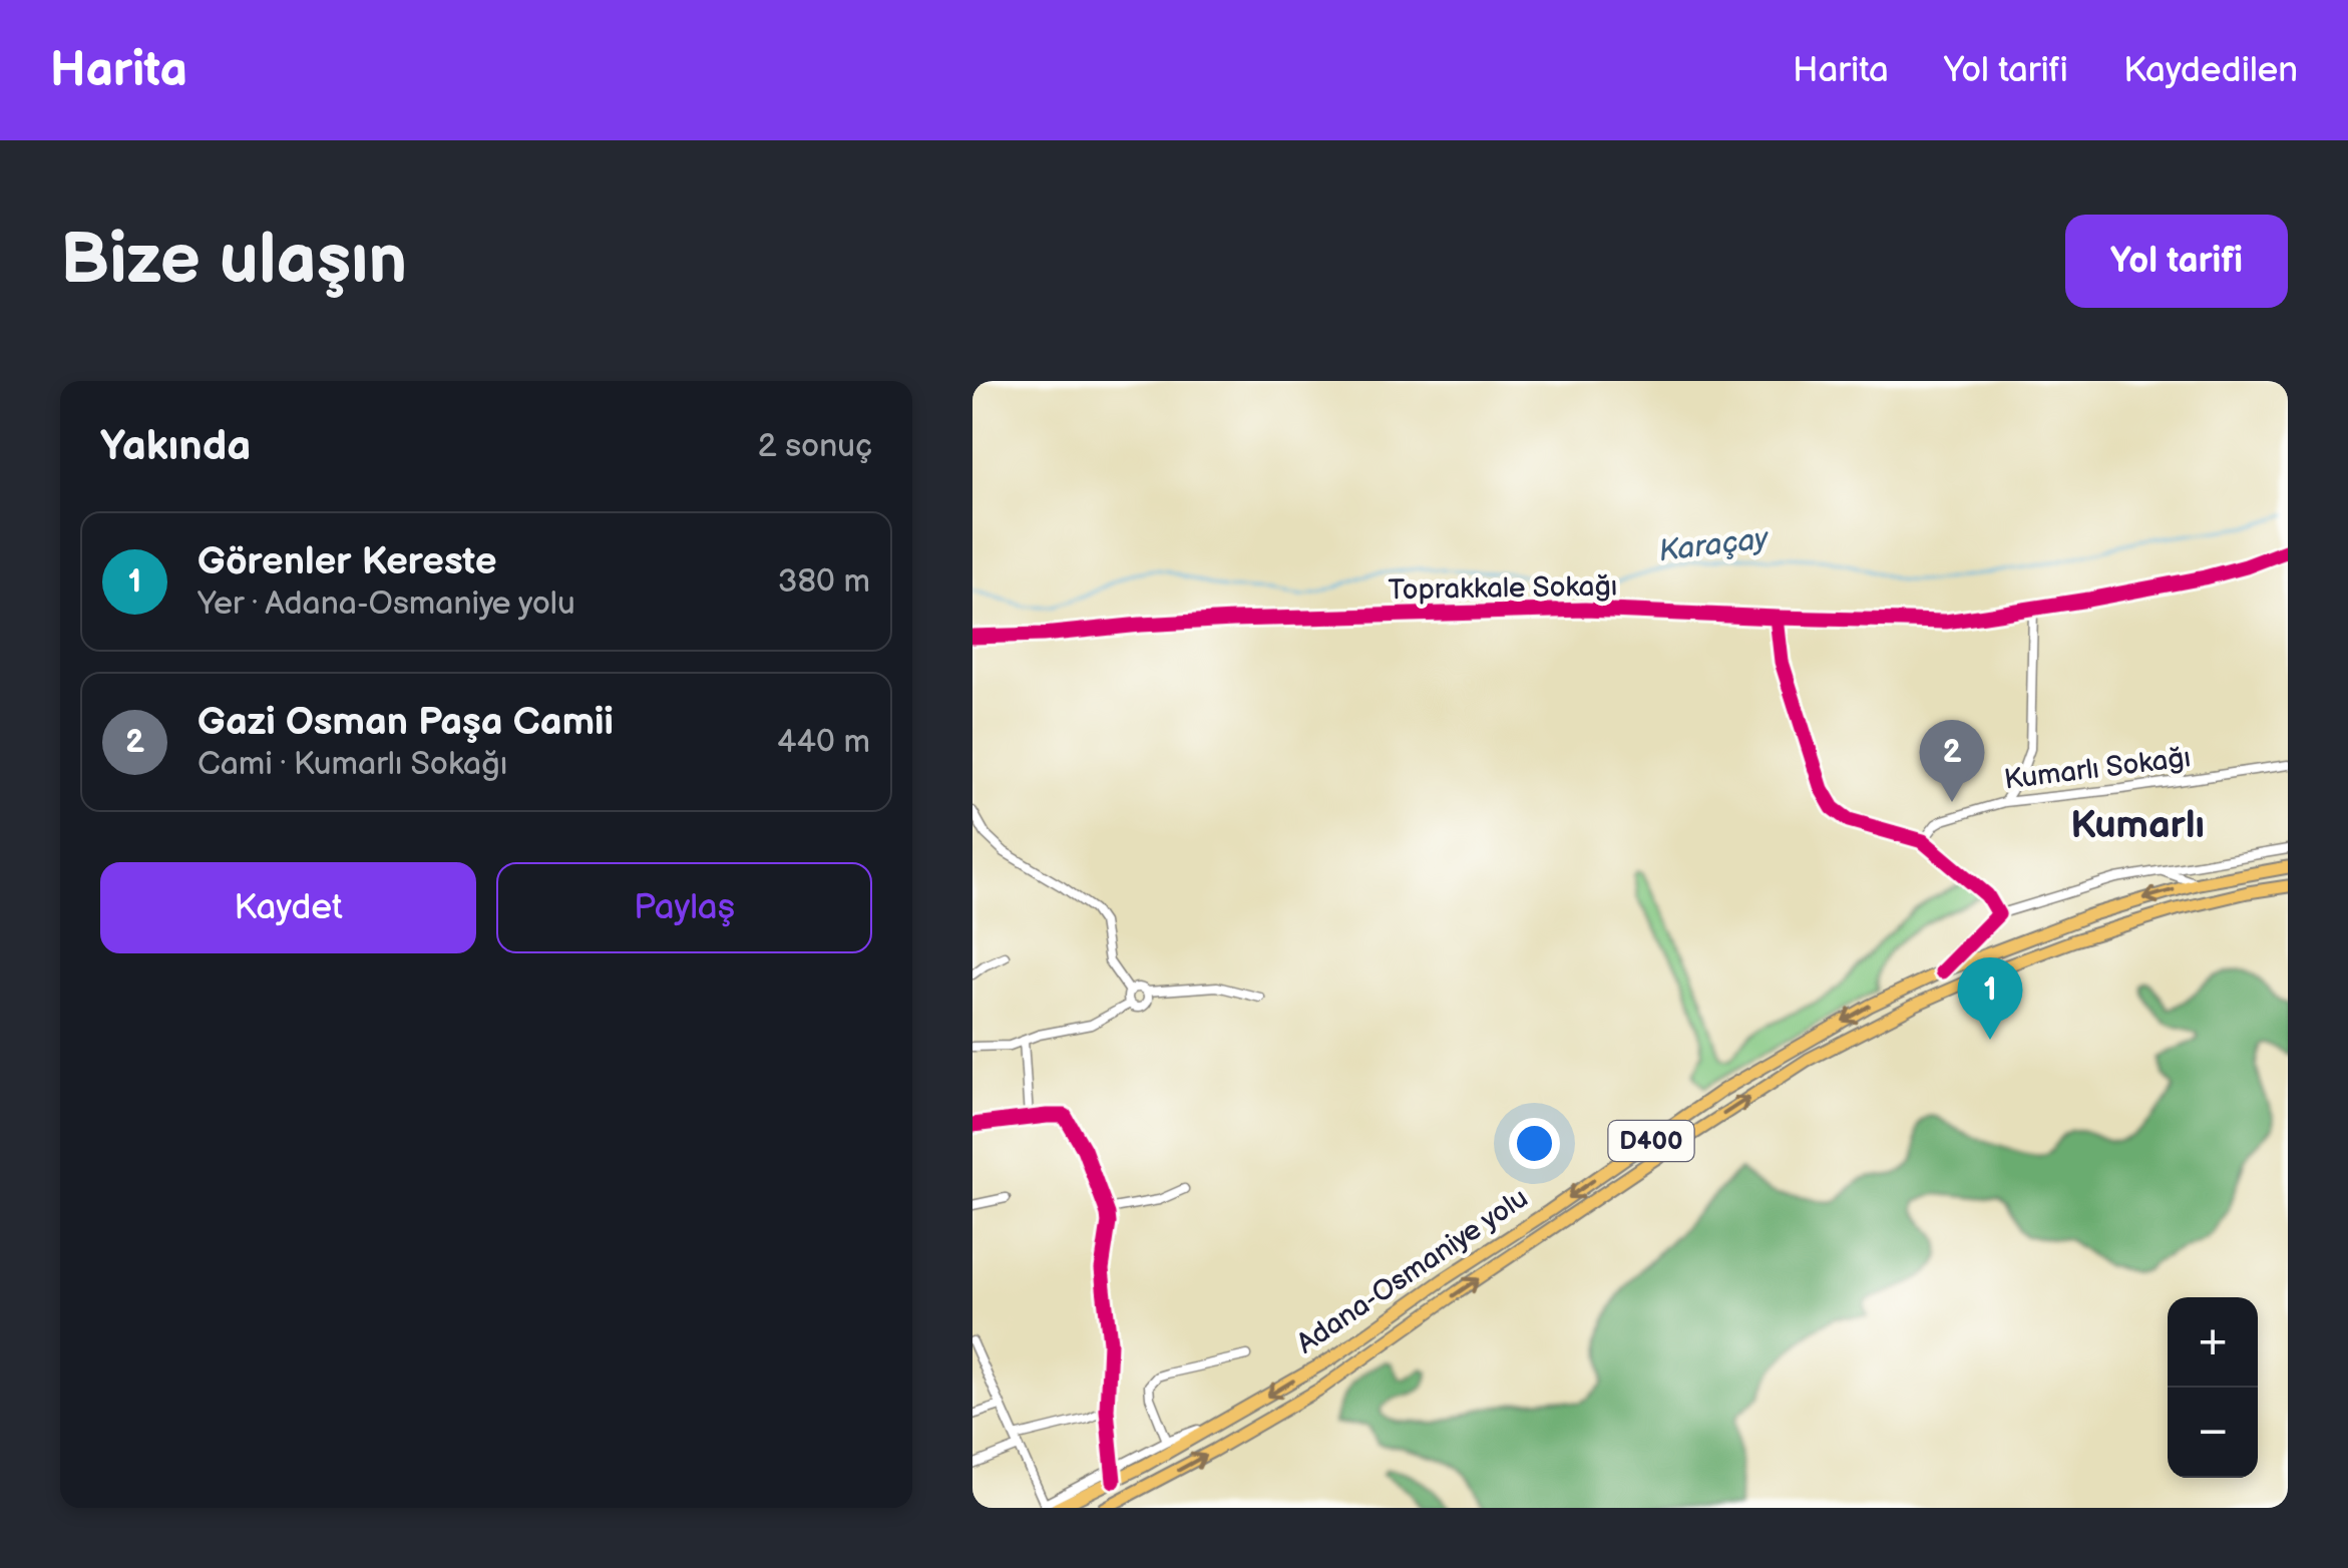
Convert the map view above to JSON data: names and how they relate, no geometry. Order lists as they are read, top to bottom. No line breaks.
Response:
{"streets":{"highway":["D400","Adana-Osmaniye yolu"],"street":["Toprakkale Sokağı","Kumarlı Sokağı"]},"districts":["Kumarlı"],"water":["Karaçay"],"page":{"header":"Harita","nav":["Harita","Yol tarifi","Kaydedilen"],"buttons":["Yol tarifi",["Kaydet","Paylaş"]],"title":"Bize ulaşın","heading":["Yakında","2 sonuç"],"list":[{"mark":"1","name":"Görenler Kereste","note":"Yer · Adana-Osmaniye yolu","value":"380 m"},{"mark":"2","name":"Gazi Osman Paşa Camii","note":"Cami · Kumarlı Sokağı","value":"440 m"}],"pins":["2","1"],"map_buttons":["+","−"]}}
